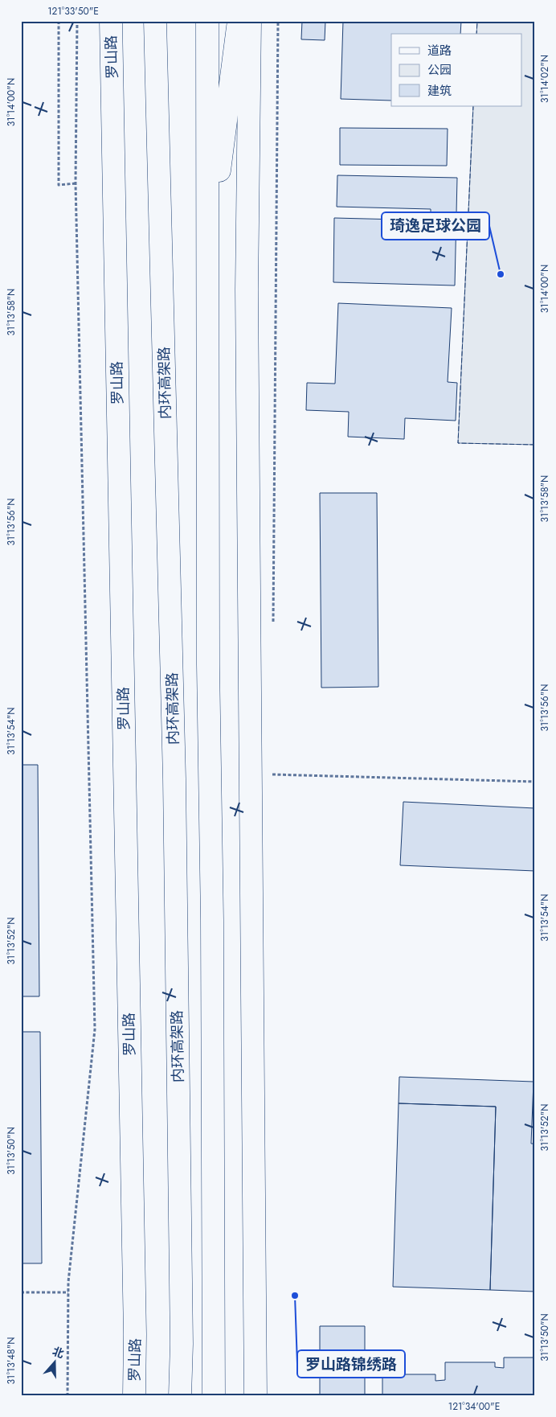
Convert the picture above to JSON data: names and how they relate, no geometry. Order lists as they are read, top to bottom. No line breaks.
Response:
{"streets":{"main road":["罗山路","内环高架路"]},"places":["琦逸足球公园","罗山路锦绣路"],"legend":["道路","公园","建筑"],"north":"top","coordinates":["121°33'50\"E","31°14'02\"N","31°14'00\"N","31°13'58\"N","31°13'56\"N","31°13'54\"N","31°13'52\"N","31°13'50\"N","31°13'48\"N","121°34'00\"E"]}
